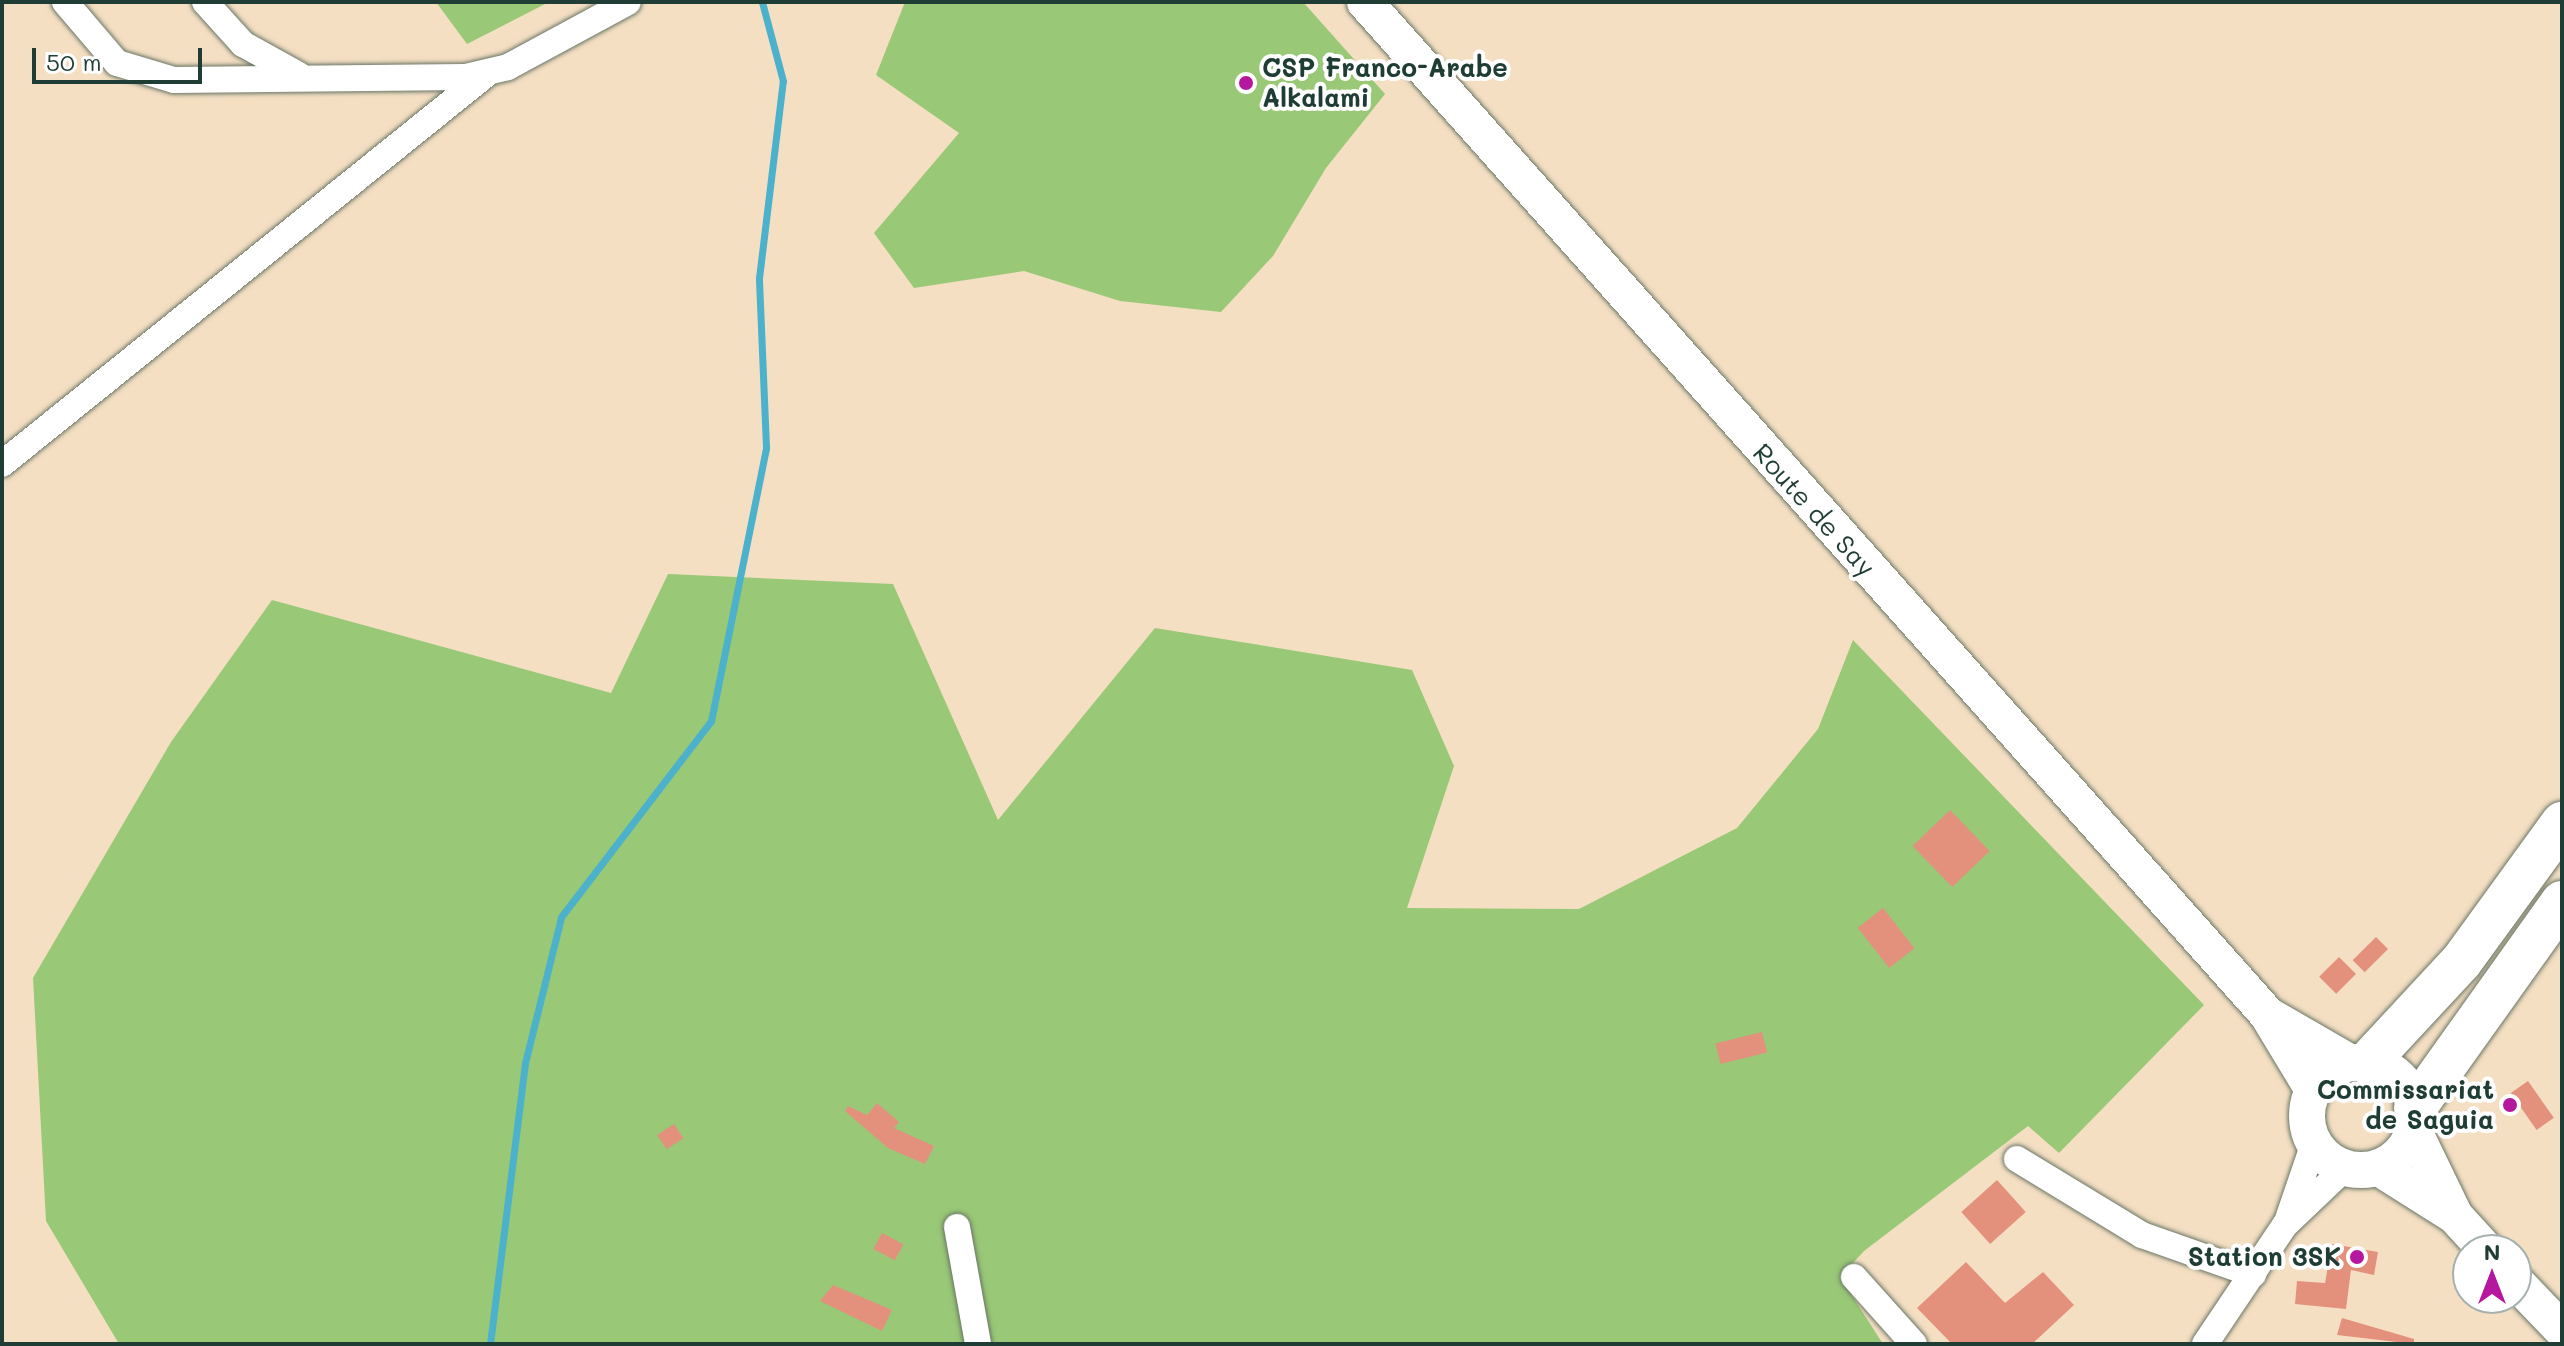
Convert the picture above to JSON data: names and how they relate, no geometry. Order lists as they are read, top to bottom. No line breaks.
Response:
{"streets":{"main road":["Route de Say"]},"places":["CSP Franco-Arabe Alkalami","Commissariat de Saguia","Station 3SK"],"scale_bar":"50 m","north":"top"}
